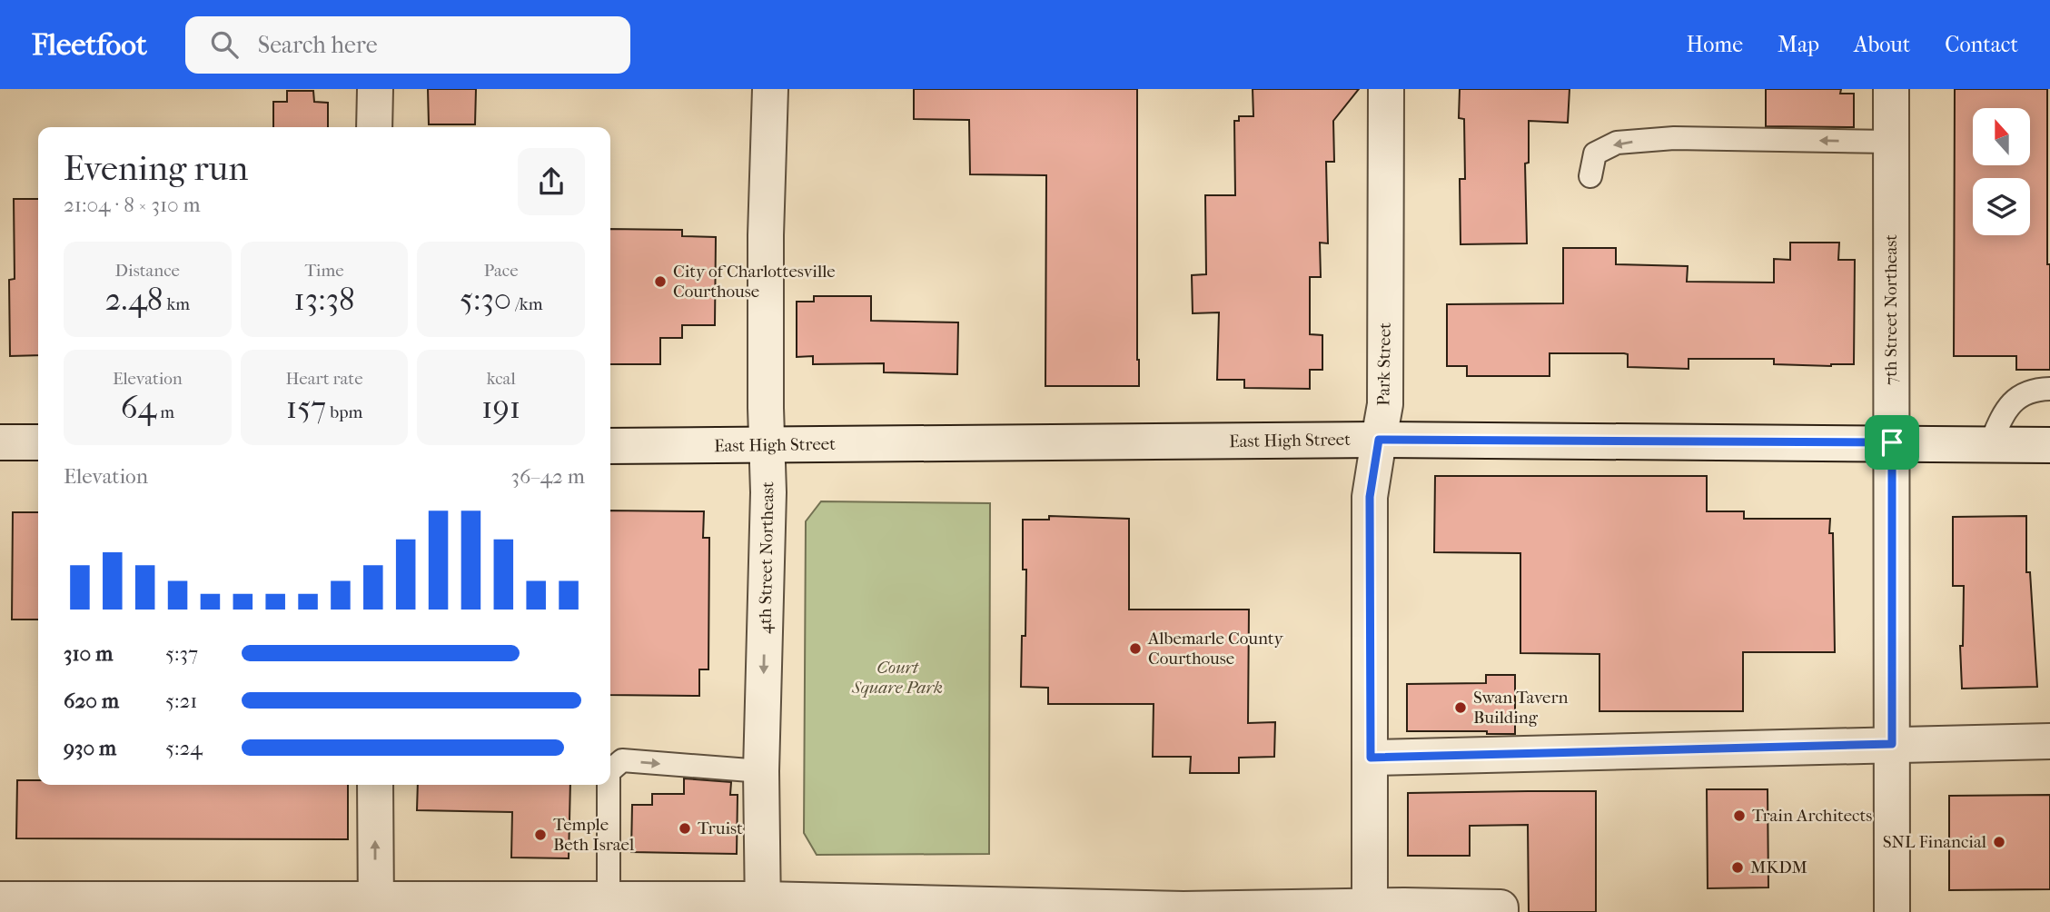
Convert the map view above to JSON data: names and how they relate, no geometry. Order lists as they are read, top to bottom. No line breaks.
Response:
{"streets":{"street":["7th Street Northeast","Park Street","East High Street","4th Street Northeast"]},"crossings":[["7th Street Northeast","East High Street"],["Park Street","East High Street"],["East High Street","4th Street Northeast"]],"one_way":["4th Street Northeast"],"parks":["Court Square Park"],"places":["City of Charlottesville Courthouse","Albemarle County Courthouse","Swan Tavern Building","Train Architects","Truist","Temple Beth Israel","SNL Financial","MKDM"],"north":"top","page":{"header":"Fleetfoot","search":"Search here","nav":["Home","Map","About","Contact"],"heading":["Evening run","21:04 · 8 × 310 m"],"stats":[["Distance","2.48 km"],["Time","13:38"],["Pace","5:30 /km"],["Elevation","64 m"],["Heart rate","157 bpm"],["kcal","191"]],"chart":["Elevation","36–42 m"],"list":[{"name":"310 m","note":"5:37"},{"name":"620 m","note":"5:21"},{"name":"930 m","note":"5:24"}]}}
